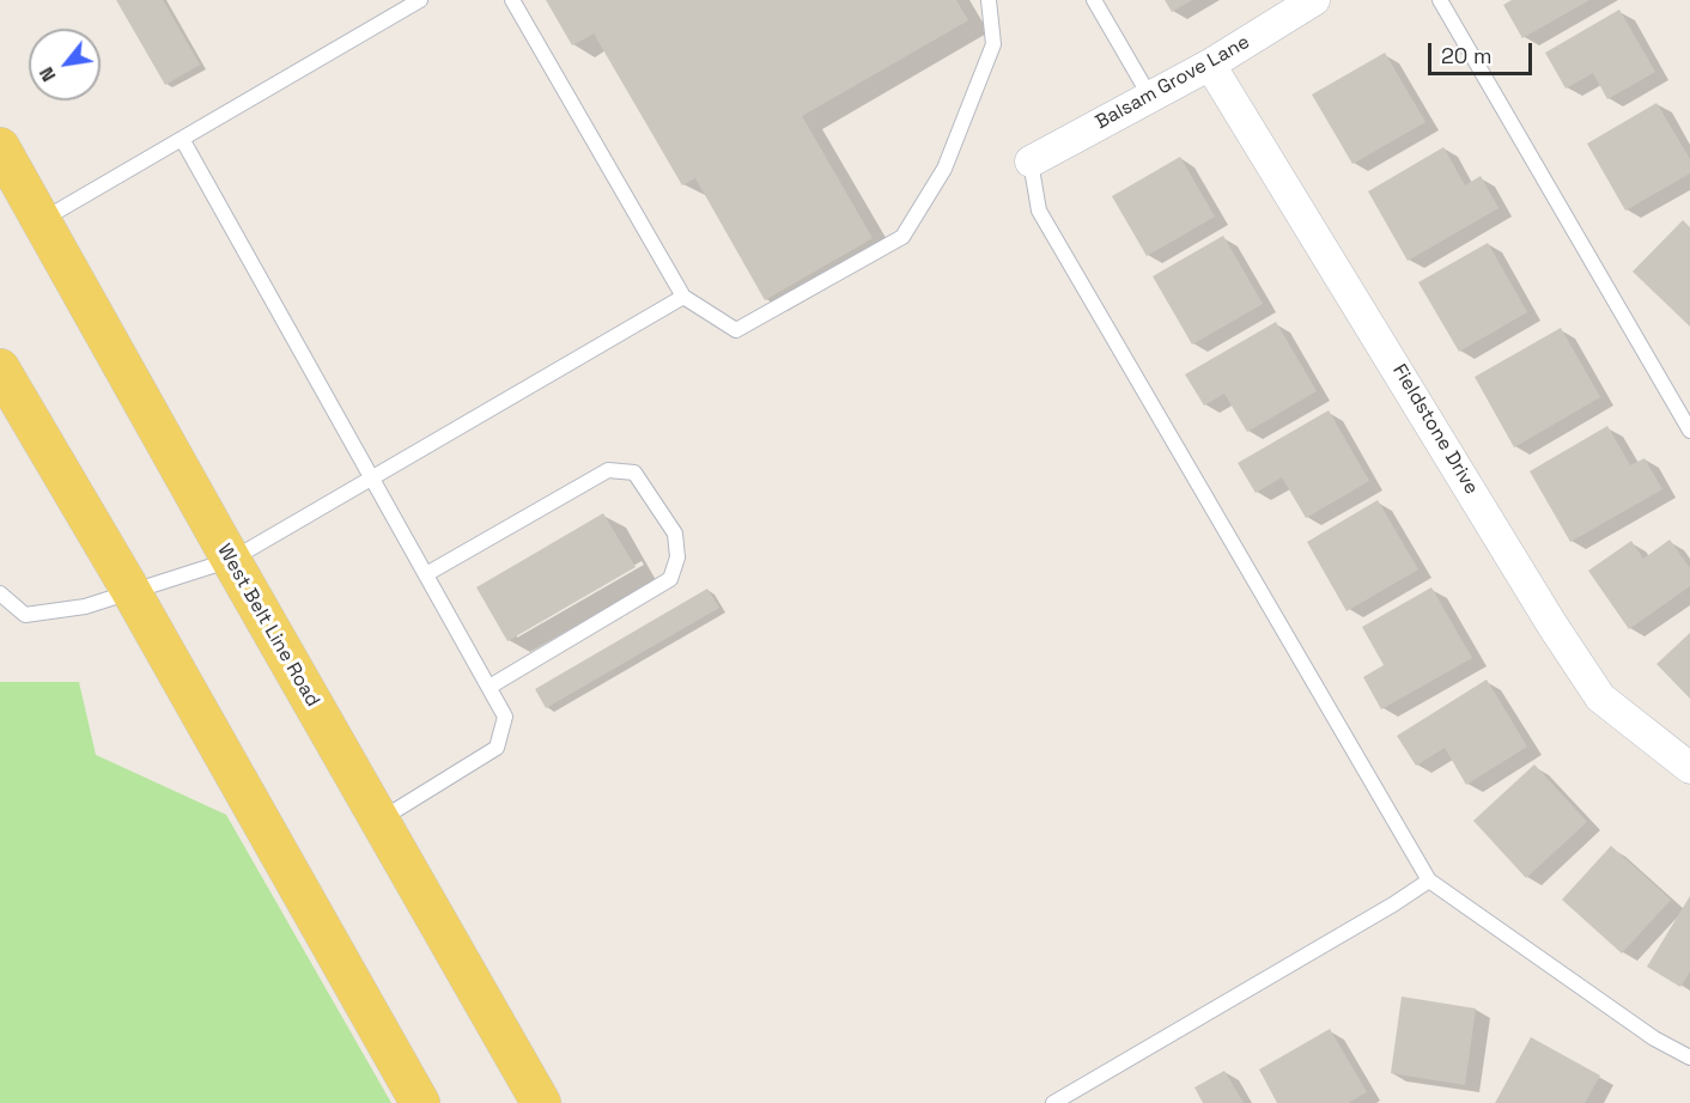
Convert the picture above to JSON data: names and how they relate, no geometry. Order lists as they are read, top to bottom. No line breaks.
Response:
{"streets":{"main road":["West Belt Line Road"],"street":["Balsam Grove Lane","Fieldstone Drive"]},"crossings":[["Balsam Grove Lane","Fieldstone Drive"]],"scale_bar":"20 m","north":"bottom left"}
